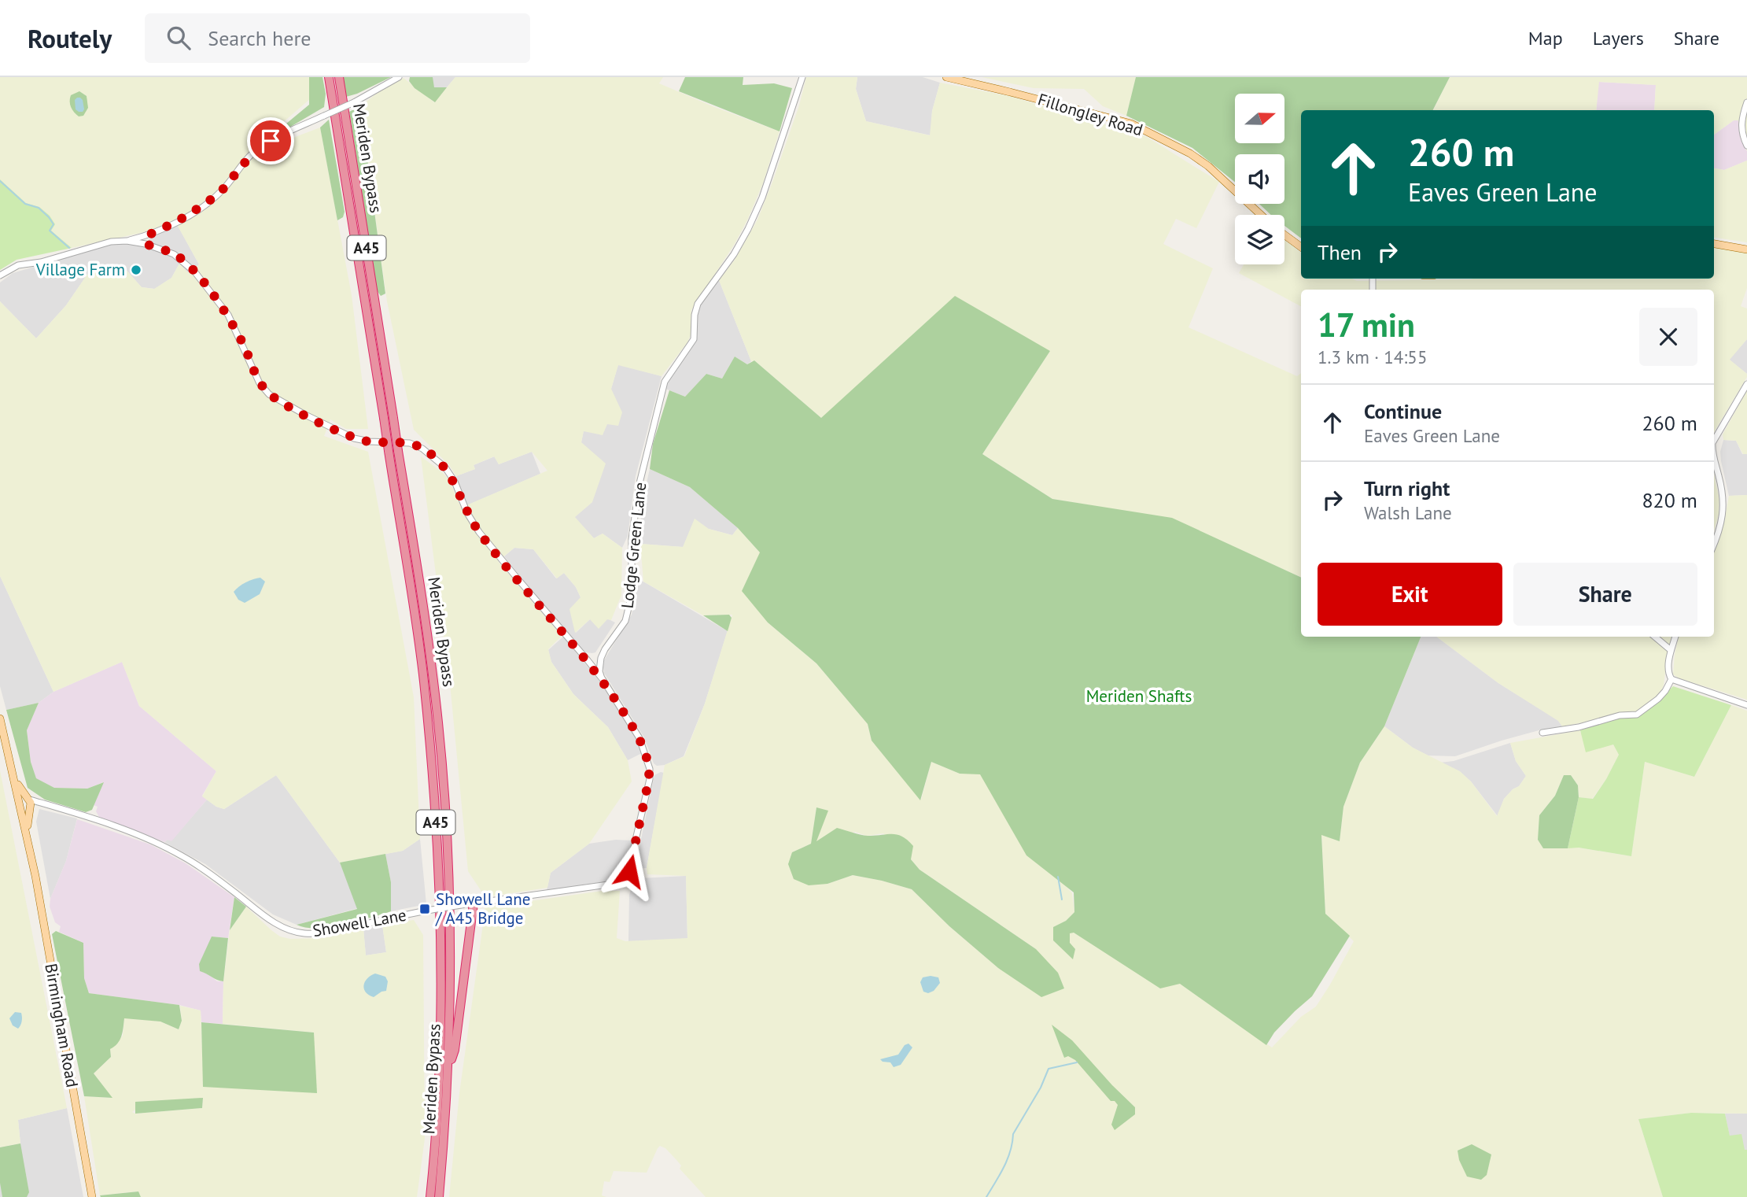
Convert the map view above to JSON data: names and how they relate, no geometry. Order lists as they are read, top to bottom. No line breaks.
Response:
{"streets":{"highway":["Meriden Bypass","A45"],"main road":["Fillongley Road","Birmingham Road"],"street":["Lodge Green Lane","Showell Lane"]},"crossings":[["Showell Lane","Birmingham Road"]],"parks":["Meriden Shafts"],"places":{"other":["Village Farm"],"transit":["Showell Lane / A45 Bridge"]},"north":"right","page":{"header":"Routely","search":"Search here","nav":["Map","Layers","Share"],"turn":["260 m","Eaves Green Lane"],"then":"Then","heading":["17 min","1.3 km · 14:55"],"list":[{"name":"Continue","note":"Eaves Green Lane","value":"260 m"},{"name":"Turn right","note":"Walsh Lane","value":"820 m"}],"buttons":["Exit","Share"]}}
